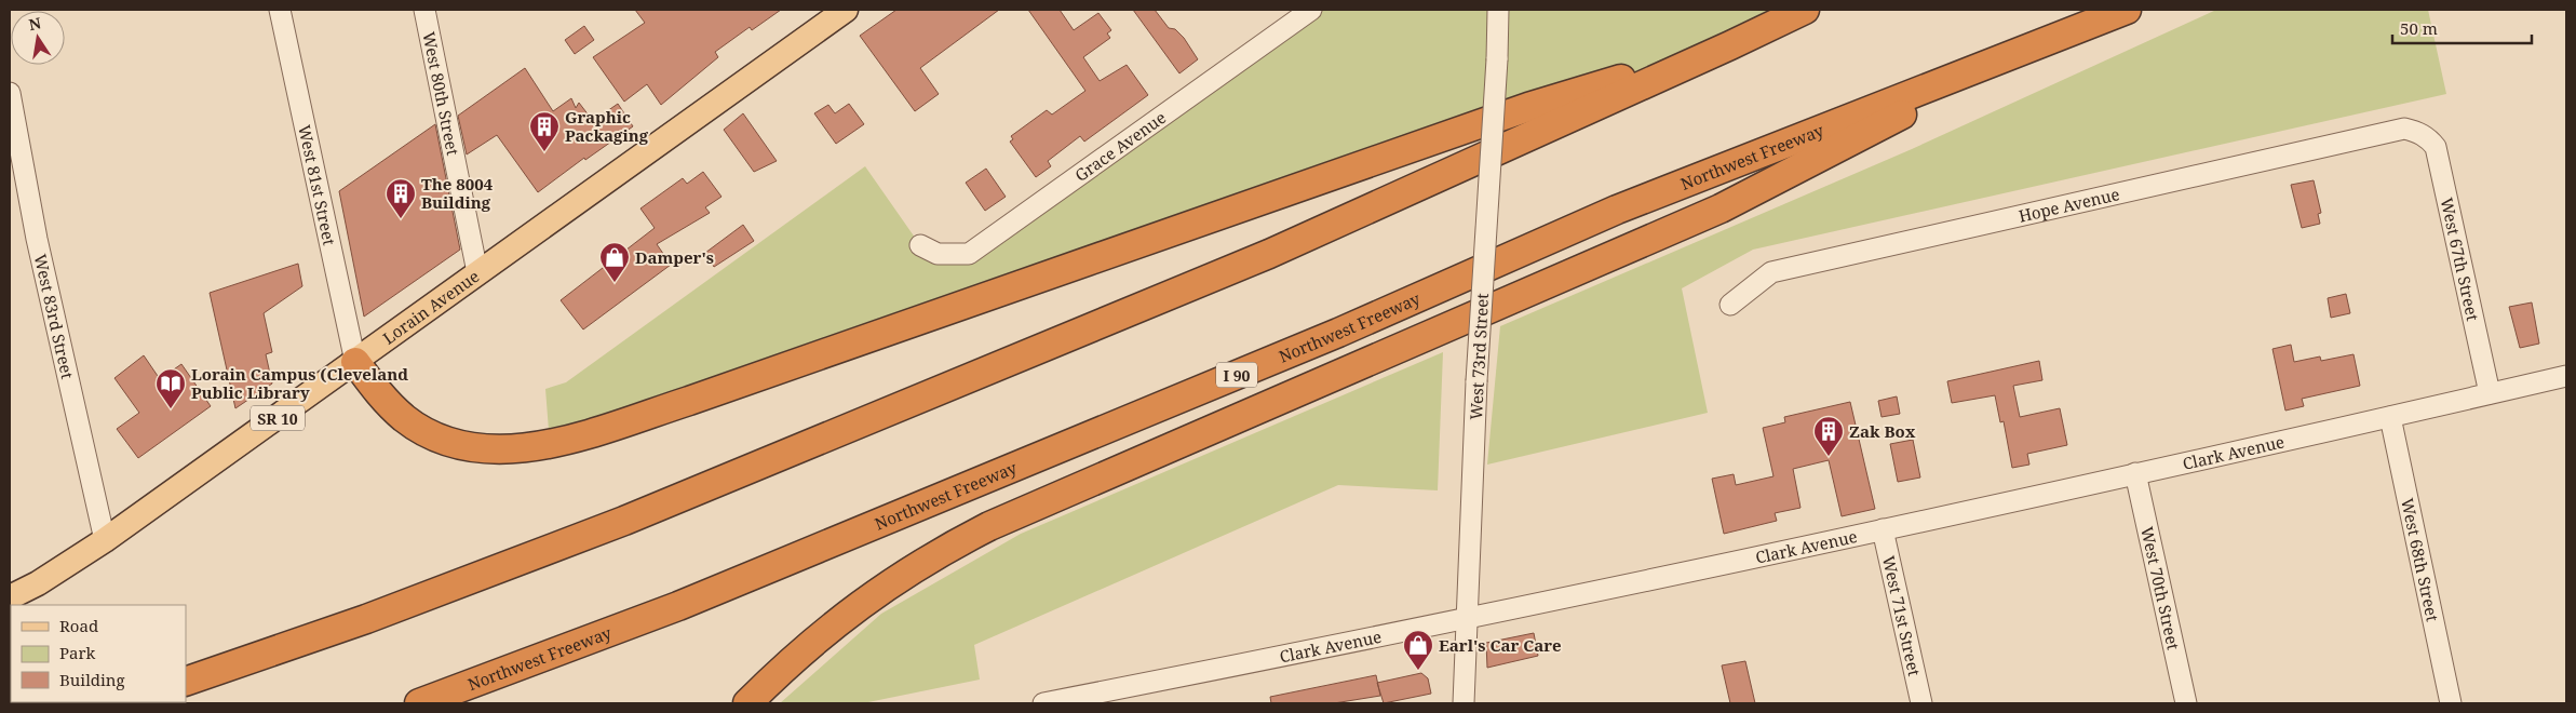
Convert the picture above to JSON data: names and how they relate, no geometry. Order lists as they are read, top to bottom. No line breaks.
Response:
{"streets":{"highway":["Northwest Freeway","I 90"],"main road":["Lorain Avenue","SR 10"],"street":["West 80th Street","Grace Avenue","West 81st Street","Hope Avenue","West 67th Street","West 83rd Street","West 73rd Street","Clark Avenue","West 68th Street","West 70th Street","West 71st Street"]},"crossings":[["West 80th Street","Lorain Avenue"],["West 81st Street","Lorain Avenue"],["Hope Avenue","West 67th Street"],["West 67th Street","Clark Avenue"],["Lorain Avenue","West 83rd Street"],["West 73rd Street","Clark Avenue"],["Clark Avenue","West 68th Street"],["Clark Avenue","West 70th Street"],["Clark Avenue","West 71st Street"]],"places":{"building":["Graphic Packaging","The 8004 Building","Zak Box"],"shop":["Damper's","Earl's Car Care"],"library":["Lorain Campus (Cleveland Public Library"]},"legend":["Road","Park","Building"],"scale_bar":"50 m","north":"top"}
